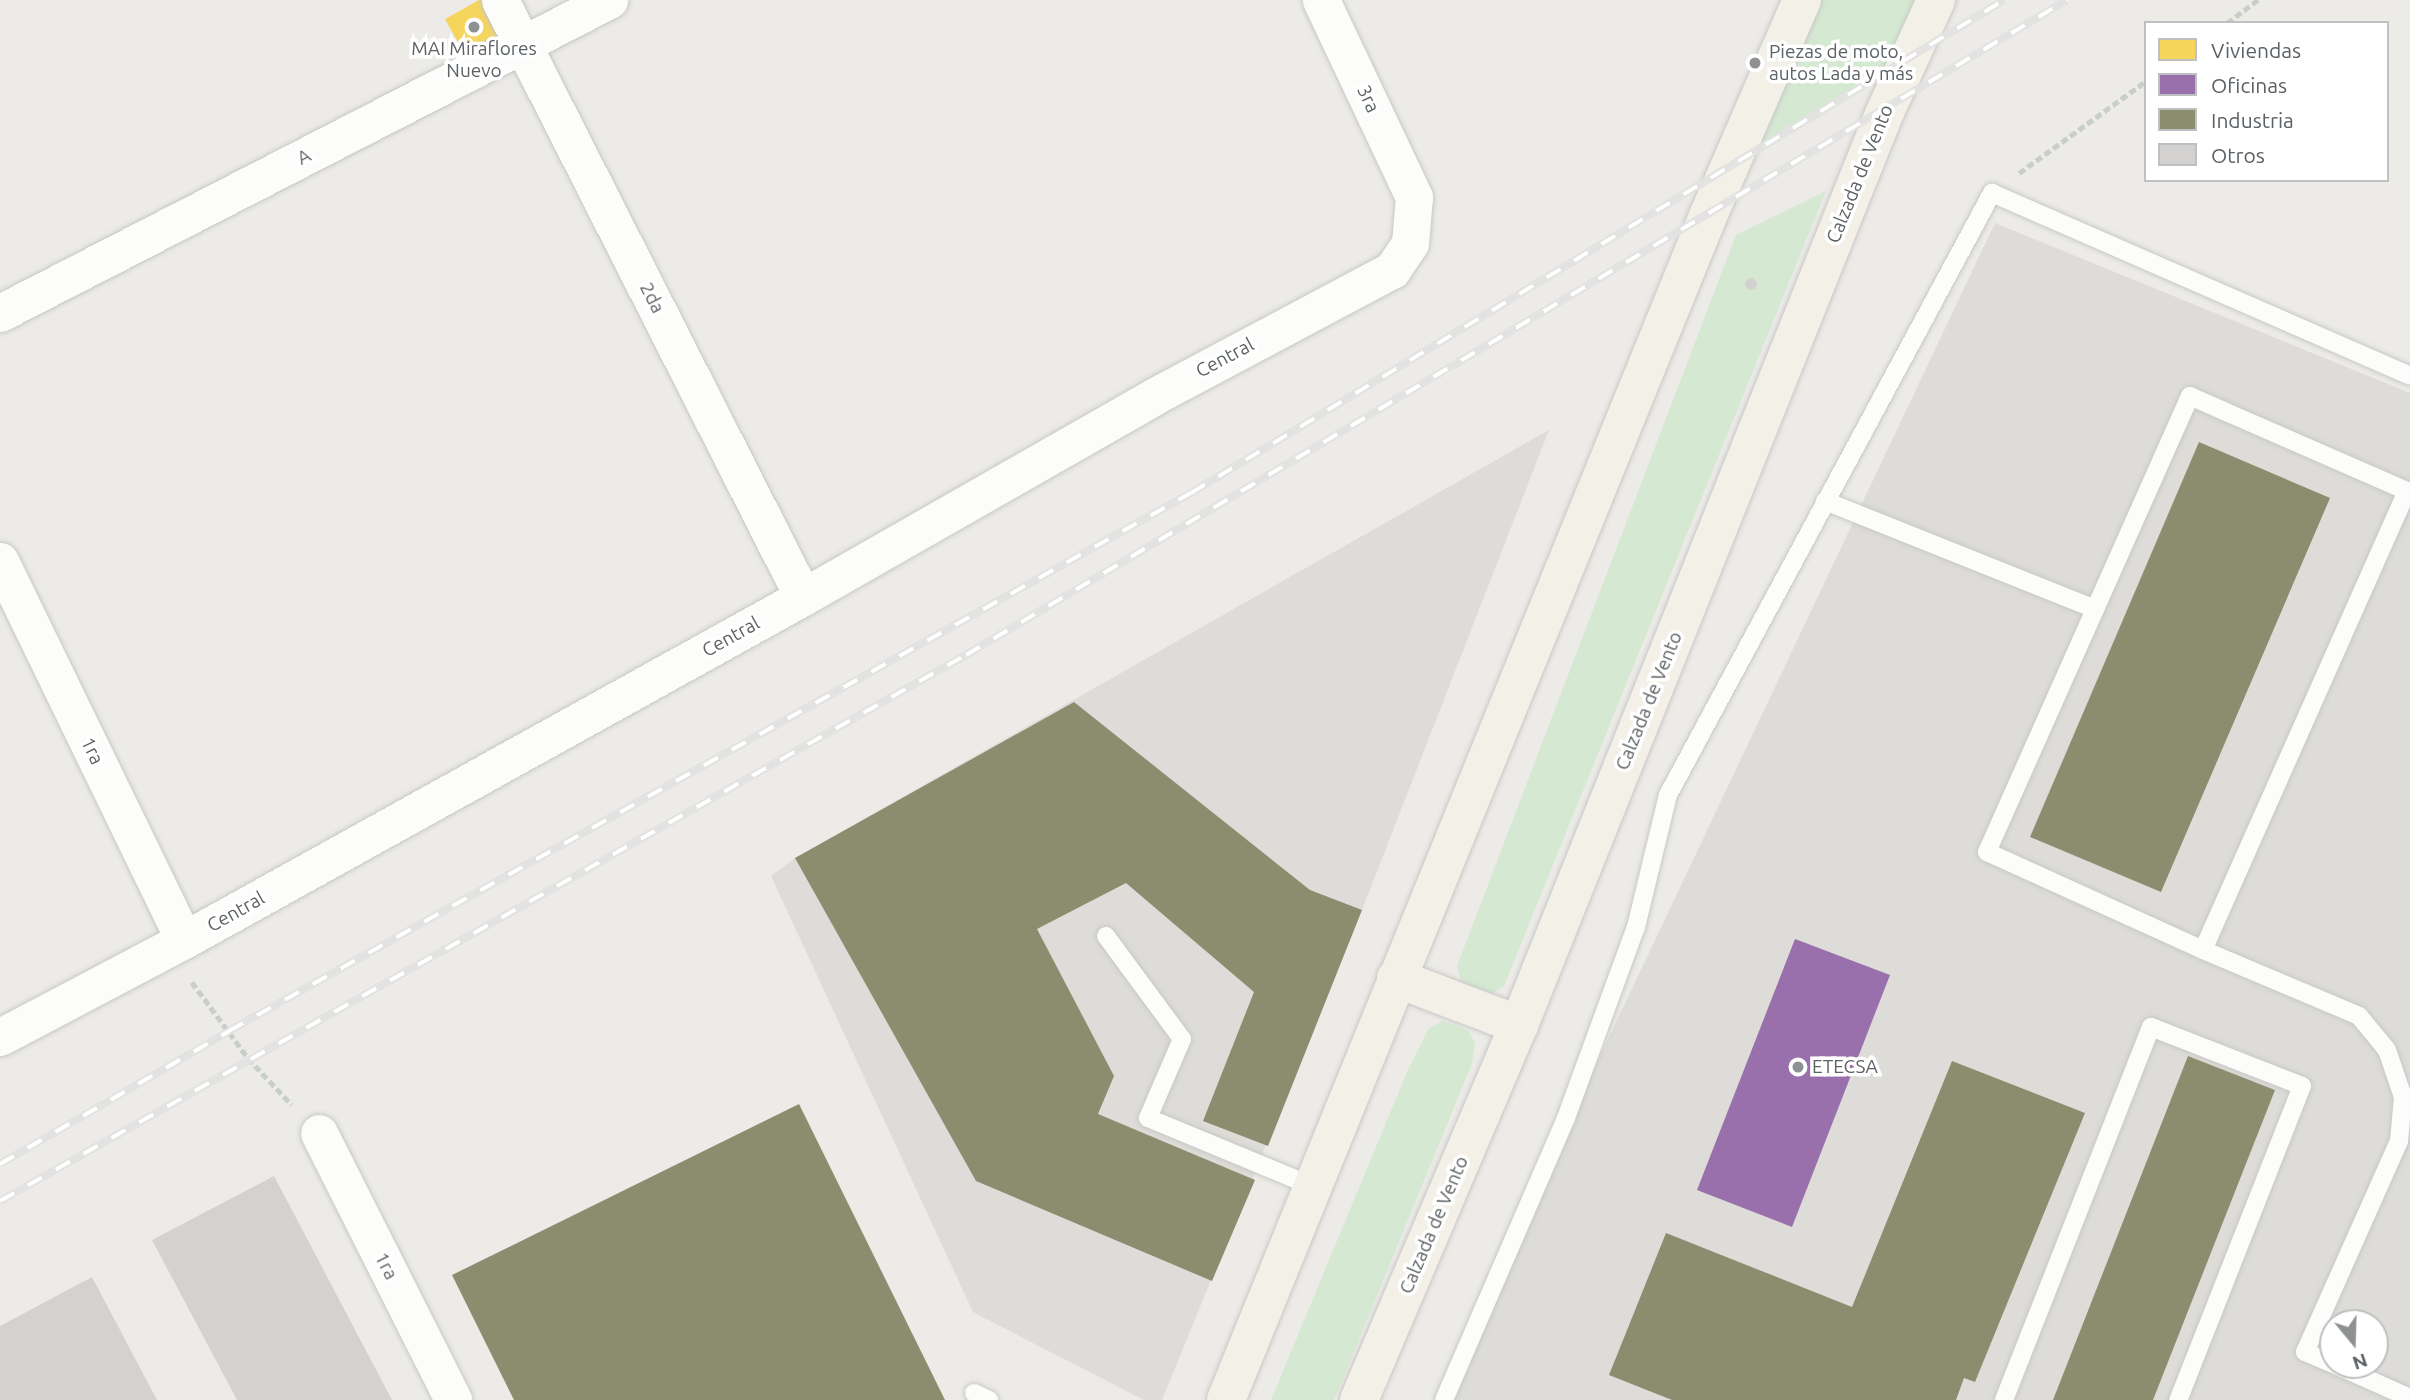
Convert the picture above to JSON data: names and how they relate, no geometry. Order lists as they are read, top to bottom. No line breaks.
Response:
{"streets":{"main road":["Calzada de Vento"],"street":["3ra","A","2da","Central","1ra"]},"crossings":[["3ra","Central"],["A","2da"],["2da","Central"],["Central","1ra"]],"places":["MAI Miraflores Nuevo","Piezas de moto, autos Lada y más","ETECSA"],"legend":["Viviendas","Oficinas","Industria","Otros"],"north":"bottom"}
